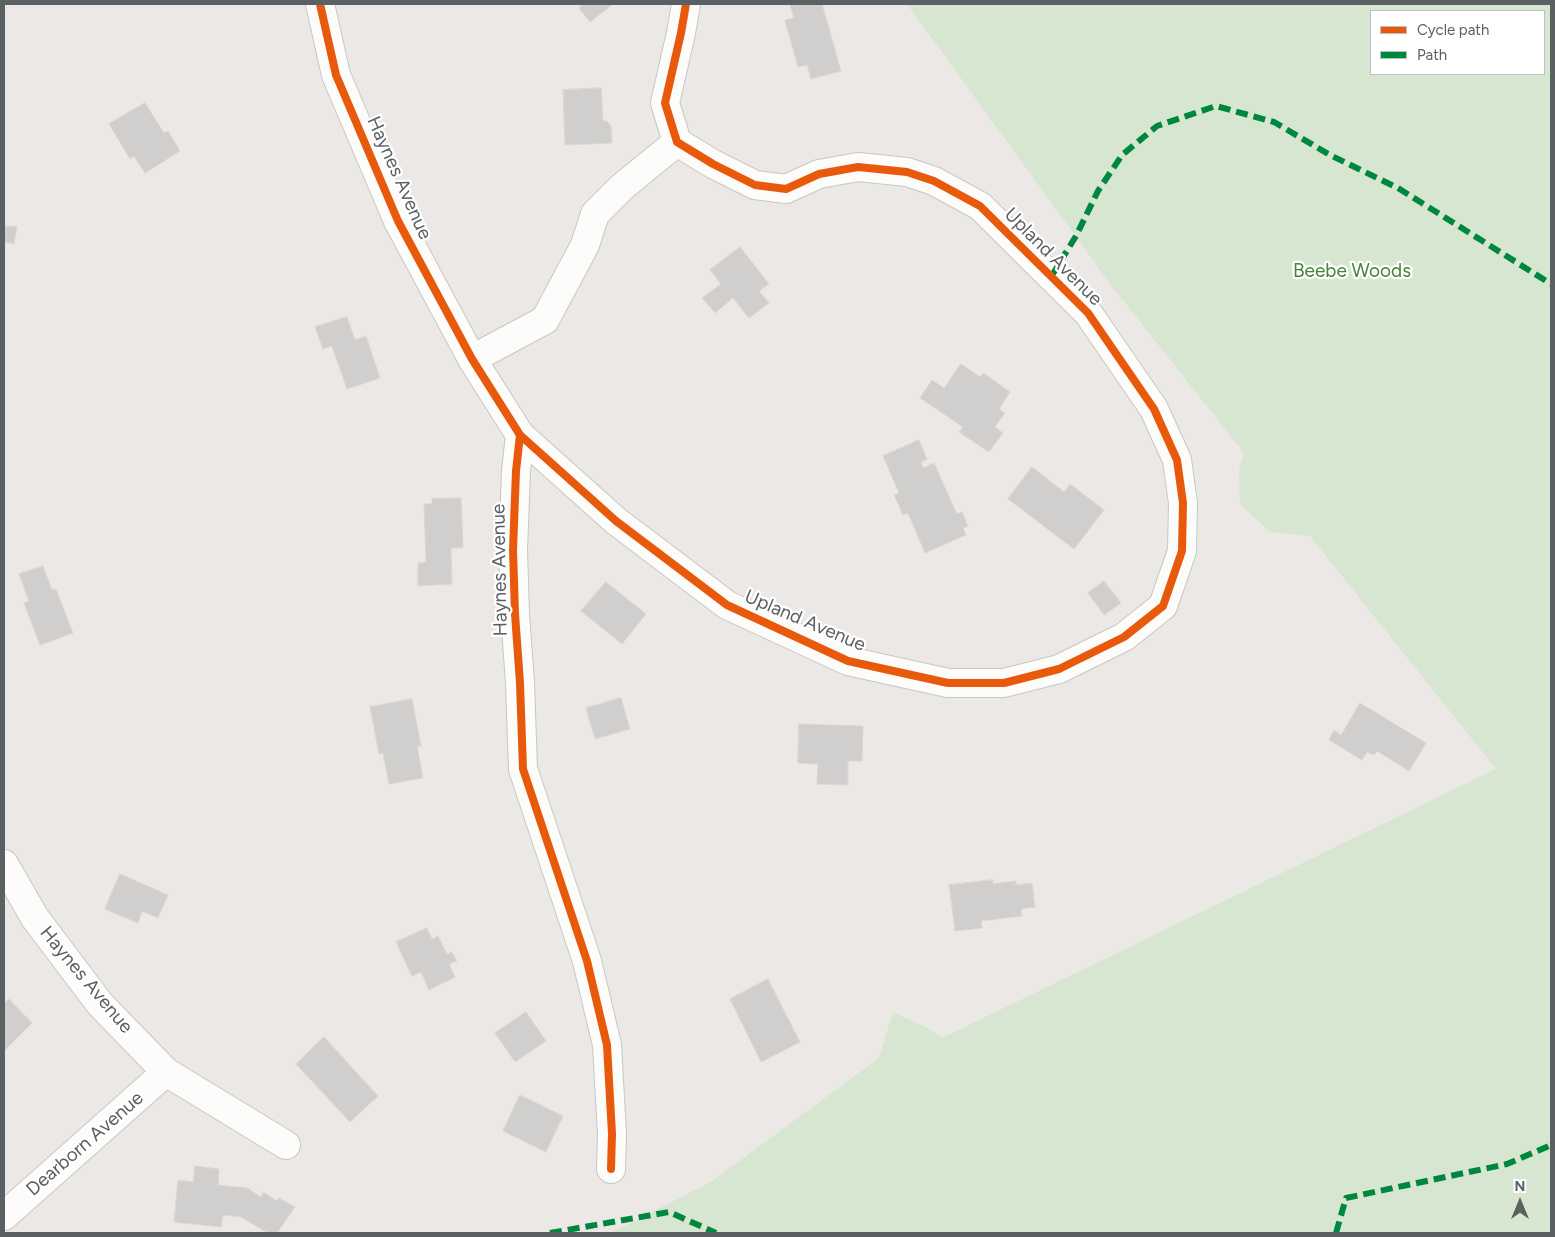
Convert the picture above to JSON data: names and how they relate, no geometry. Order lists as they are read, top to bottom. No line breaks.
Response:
{"streets":{"street":["Haynes Avenue","Upland Avenue","Dearborn Avenue"]},"crossings":[["Haynes Avenue","Upland Avenue"],["Haynes Avenue","Dearborn Avenue"]],"parks":["Beebe Woods"],"legend":["Cycle path","Path"],"north":"top"}
